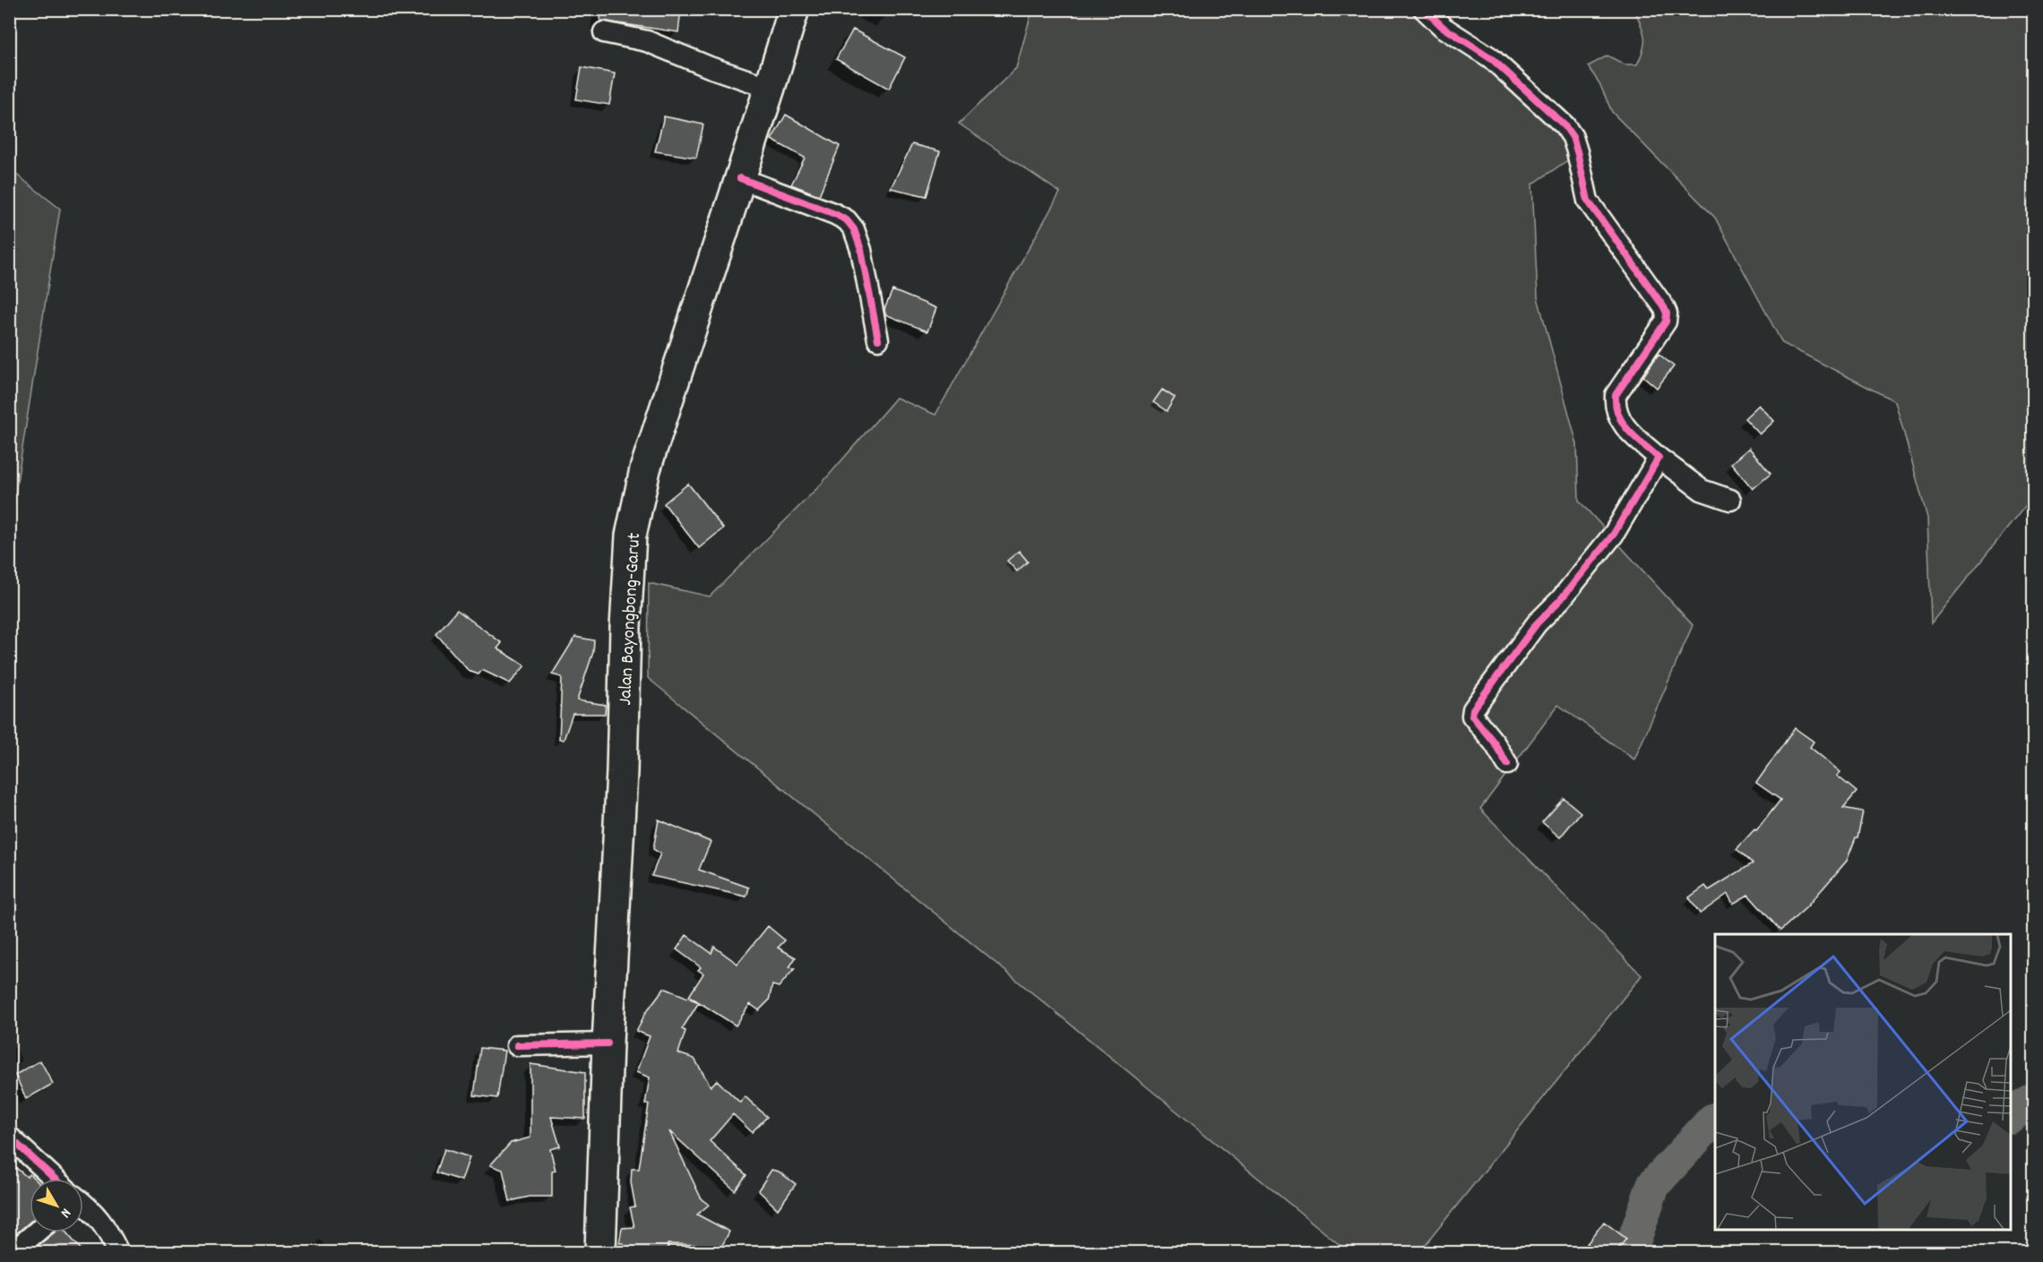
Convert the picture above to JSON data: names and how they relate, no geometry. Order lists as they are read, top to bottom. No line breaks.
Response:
{"streets":{"main road":["Jalan Bayongbong-Garut"]},"north":"bottom right"}
